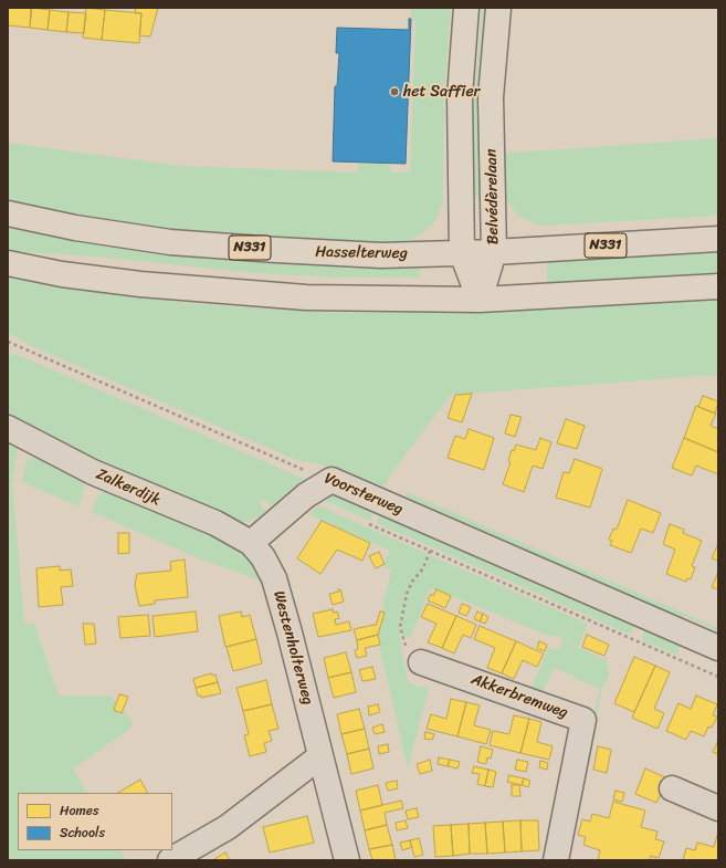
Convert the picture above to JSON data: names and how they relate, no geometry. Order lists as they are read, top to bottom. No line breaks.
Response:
{"streets":{"main road":["Belvédèrelaan","N331","Hasselterweg"],"street":["Zalkerdijk","Voorsterweg","Westenholterweg","Akkerbremweg"]},"crossings":[["Belvédèrelaan","Hasselterweg"],["Zalkerdijk","Westenholterweg"]],"places":["het Saffier"],"legend":["Homes","Schools"]}
